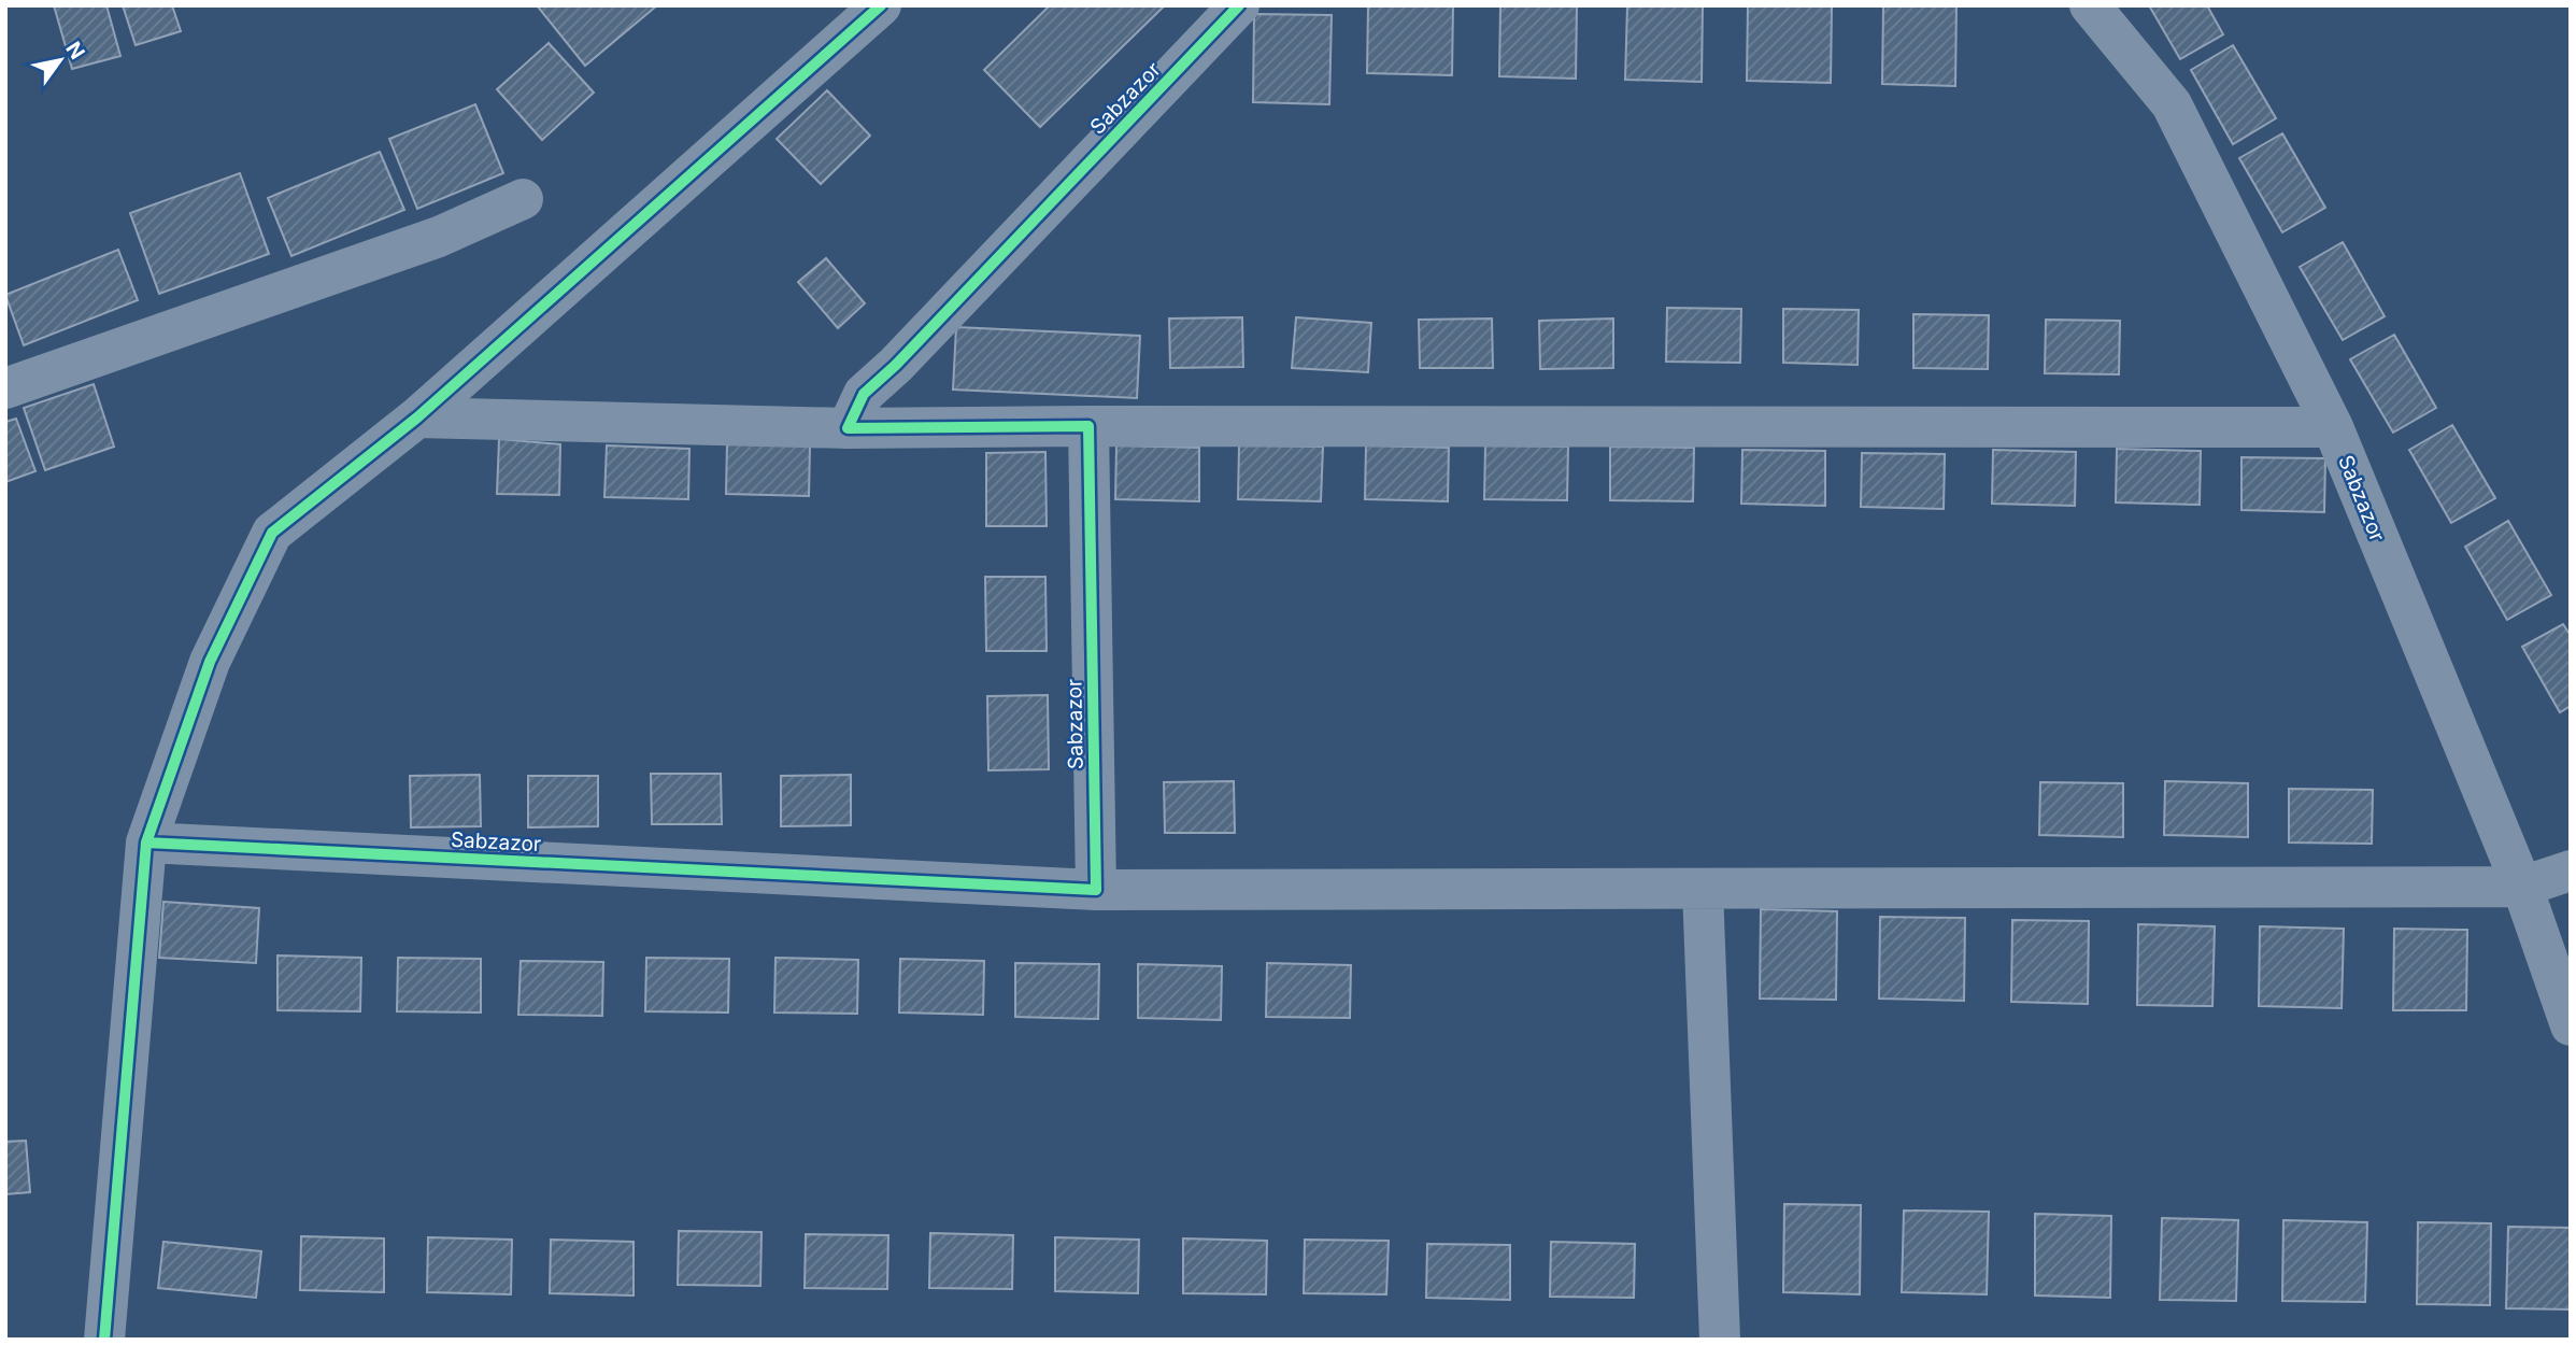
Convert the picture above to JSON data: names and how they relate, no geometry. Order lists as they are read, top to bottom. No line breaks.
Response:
{"streets":{"street":["Sabzazor"]},"north":"top right"}
